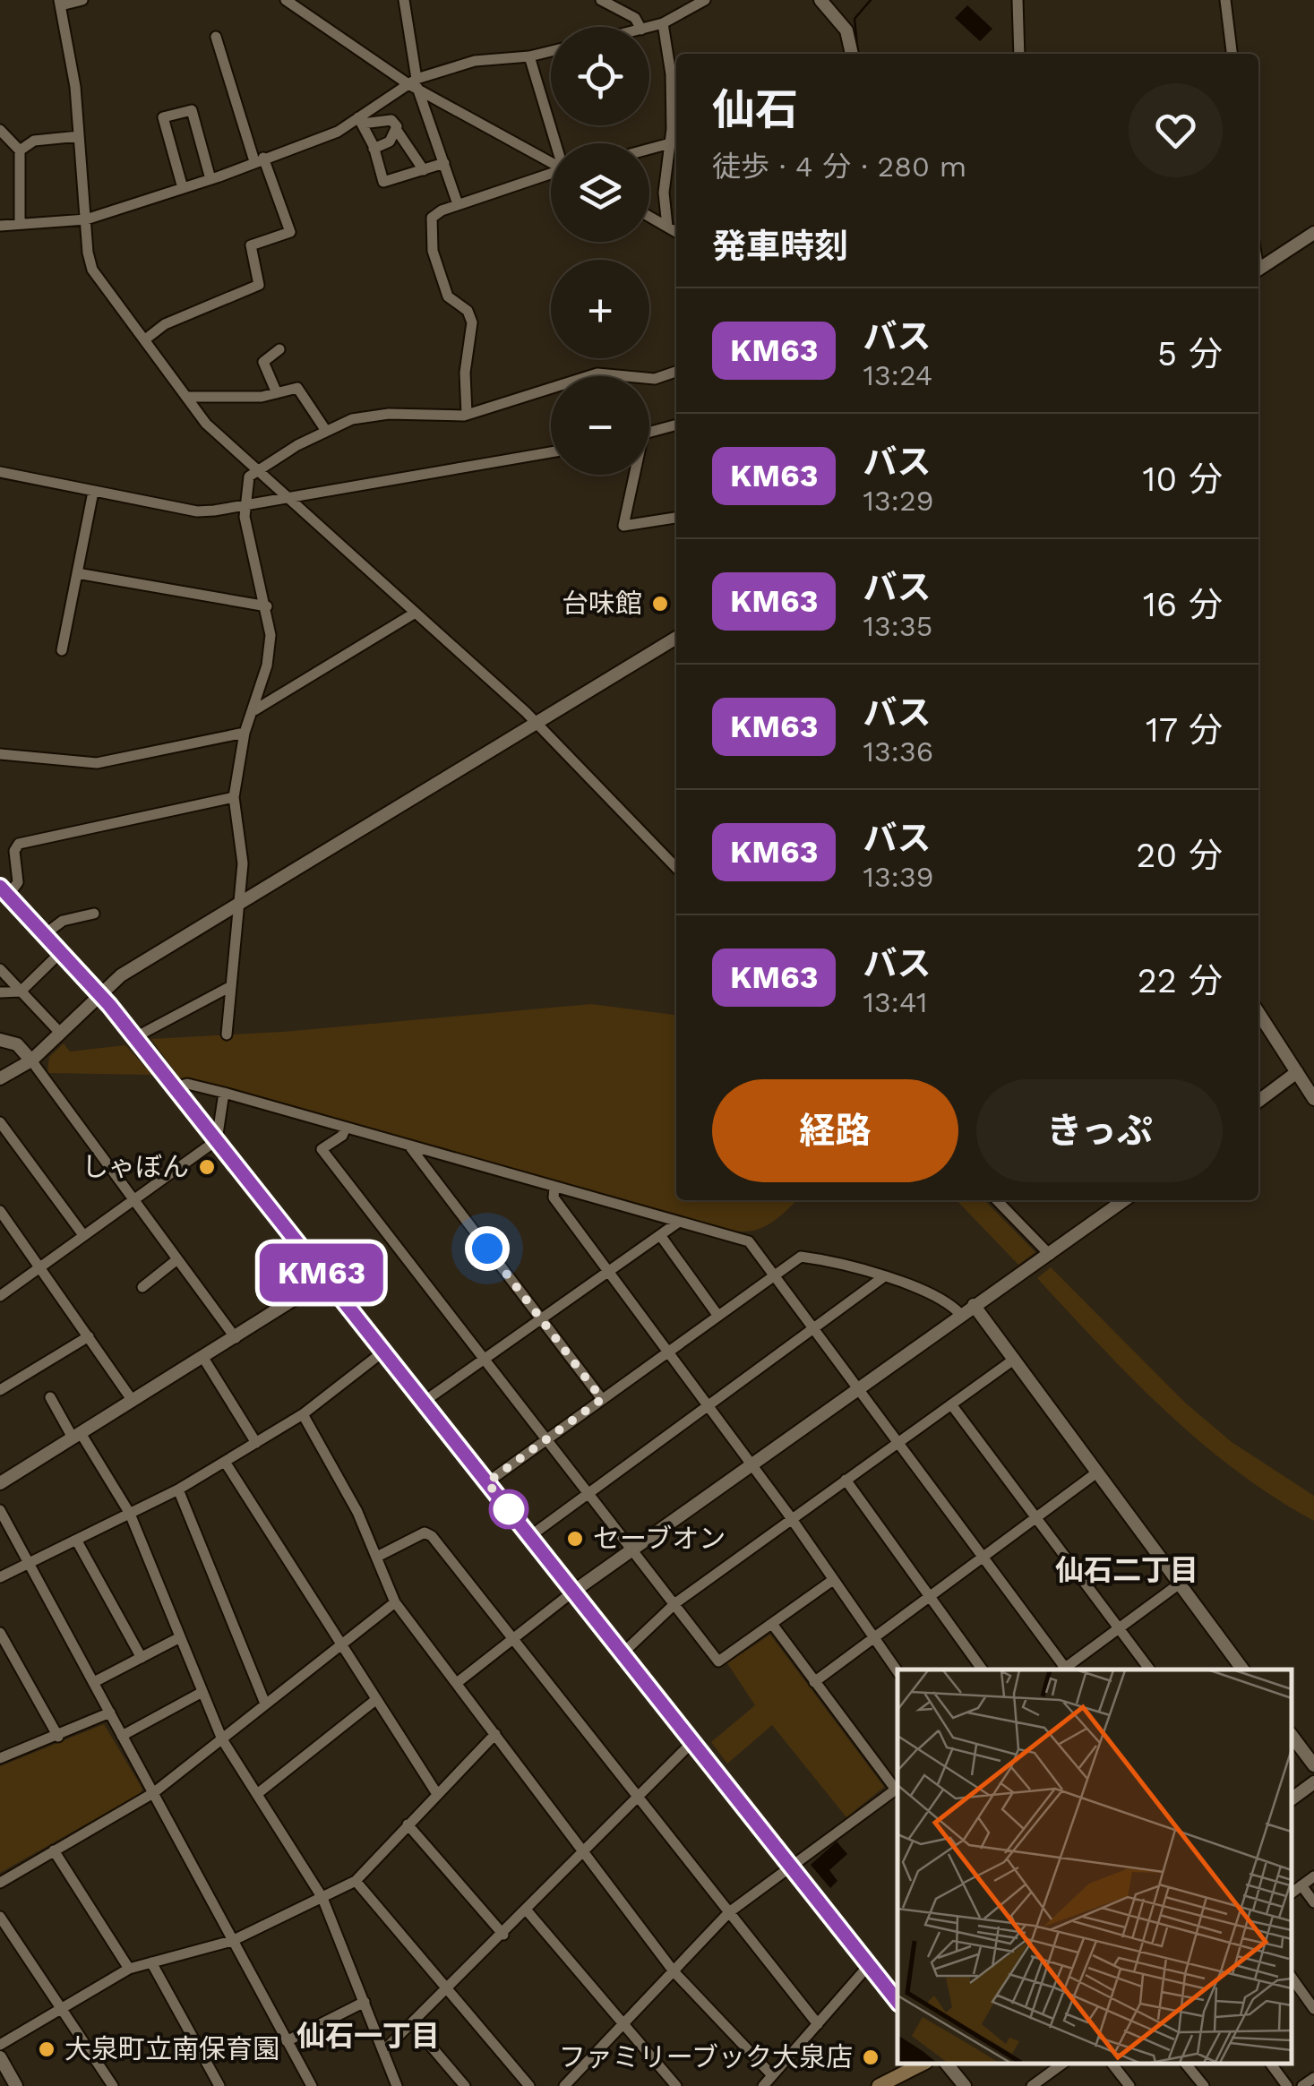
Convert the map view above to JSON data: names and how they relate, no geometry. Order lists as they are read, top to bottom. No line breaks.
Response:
{"districts":["仙石二丁目","仙石一丁目"],"places":["台味館","しゃぼん","セーブオン","大泉町立南保育園","ファミリーブック大泉店"],"lines":["bus line KM63"],"page":{"on_map":"KM63","map_buttons":["+","−"],"heading":[["仙石","徒歩 · 4 分 · 280 m"],"発車時刻"],"list":[{"mark":"KM63","name":"バス","note":"13:24","value":"5 分"},{"mark":"KM63","name":"バス","note":"13:29","value":"10 分"},{"mark":"KM63","name":"バス","note":"13:35","value":"16 分"},{"mark":"KM63","name":"バス","note":"13:36","value":"17 分"},{"mark":"KM63","name":"バス","note":"13:39","value":"20 分"},{"mark":"KM63","name":"バス","note":"13:41","value":"22 分"}],"buttons":["経路","きっぷ"]}}
